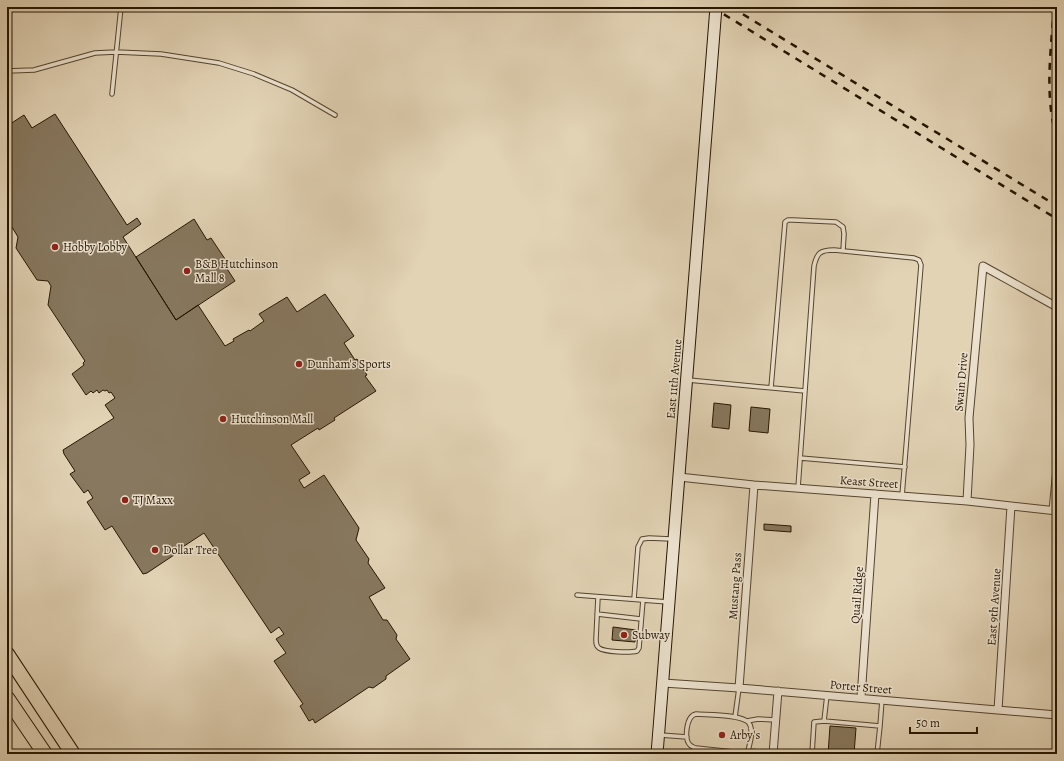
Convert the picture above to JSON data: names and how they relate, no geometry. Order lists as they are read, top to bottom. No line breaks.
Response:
{"streets":{"street":["East 11th Avenue","Swain Drive","Keast Street","Mustang Pass","Quail Ridge","East 9th Avenue","Porter Street"]},"crossings":[["East 11th Avenue","Keast Street"],["East 11th Avenue","Porter Street"],["Swain Drive","Keast Street"],["Keast Street","Mustang Pass"],["Keast Street","Quail Ridge"],["Keast Street","East 9th Avenue"],["Mustang Pass","Porter Street"],["Quail Ridge","Porter Street"],["East 9th Avenue","Porter Street"]],"places":["Hobby Lobby","B&B Hutchinson Mall 8","Dunham's Sports","Hutchinson Mall","TJ Maxx","Dollar Tree","Subway","Arby's"],"scale_bar":"50 m"}
